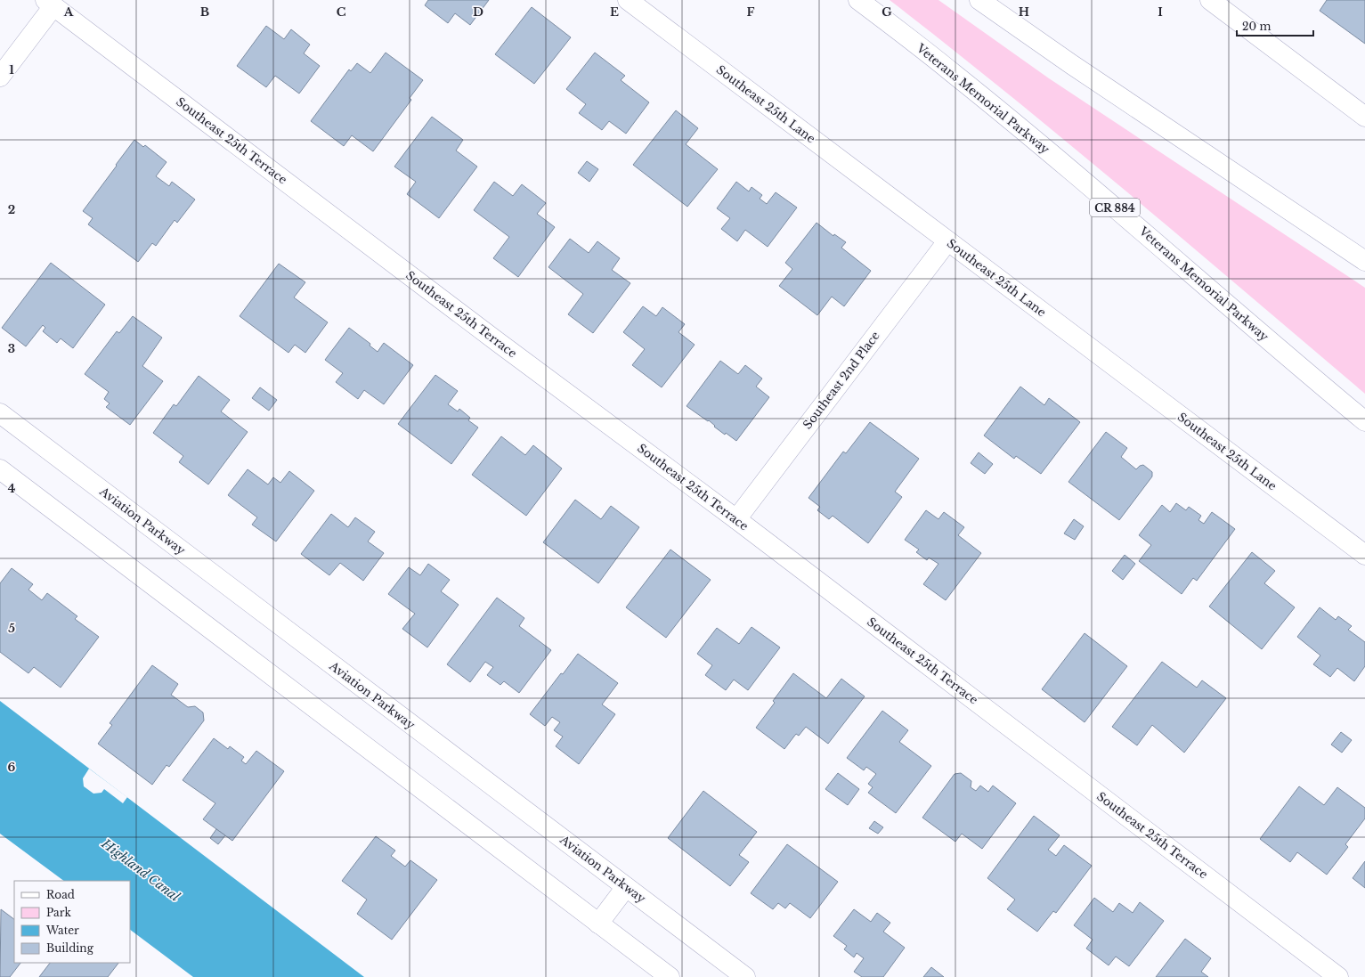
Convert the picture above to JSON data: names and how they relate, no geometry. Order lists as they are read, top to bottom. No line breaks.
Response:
{"streets":{"main road":["Veterans Memorial Parkway","Southeast 25th Lane","Southeast 25th Terrace","CR 884","Southeast 2nd Place","Aviation Parkway"]},"crossings":[["Southeast 25th Lane","Southeast 2nd Place"],["Southeast 25th Terrace","Southeast 2nd Place"]],"water":["Highland Canal"],"legend":["Road","Park","Water","Building"],"scale_bar":"20 m","grid":{"columns":["A","B","C","D","E","F","G","H","I"],"rows":["1","2","3","4","5","6"]}}
